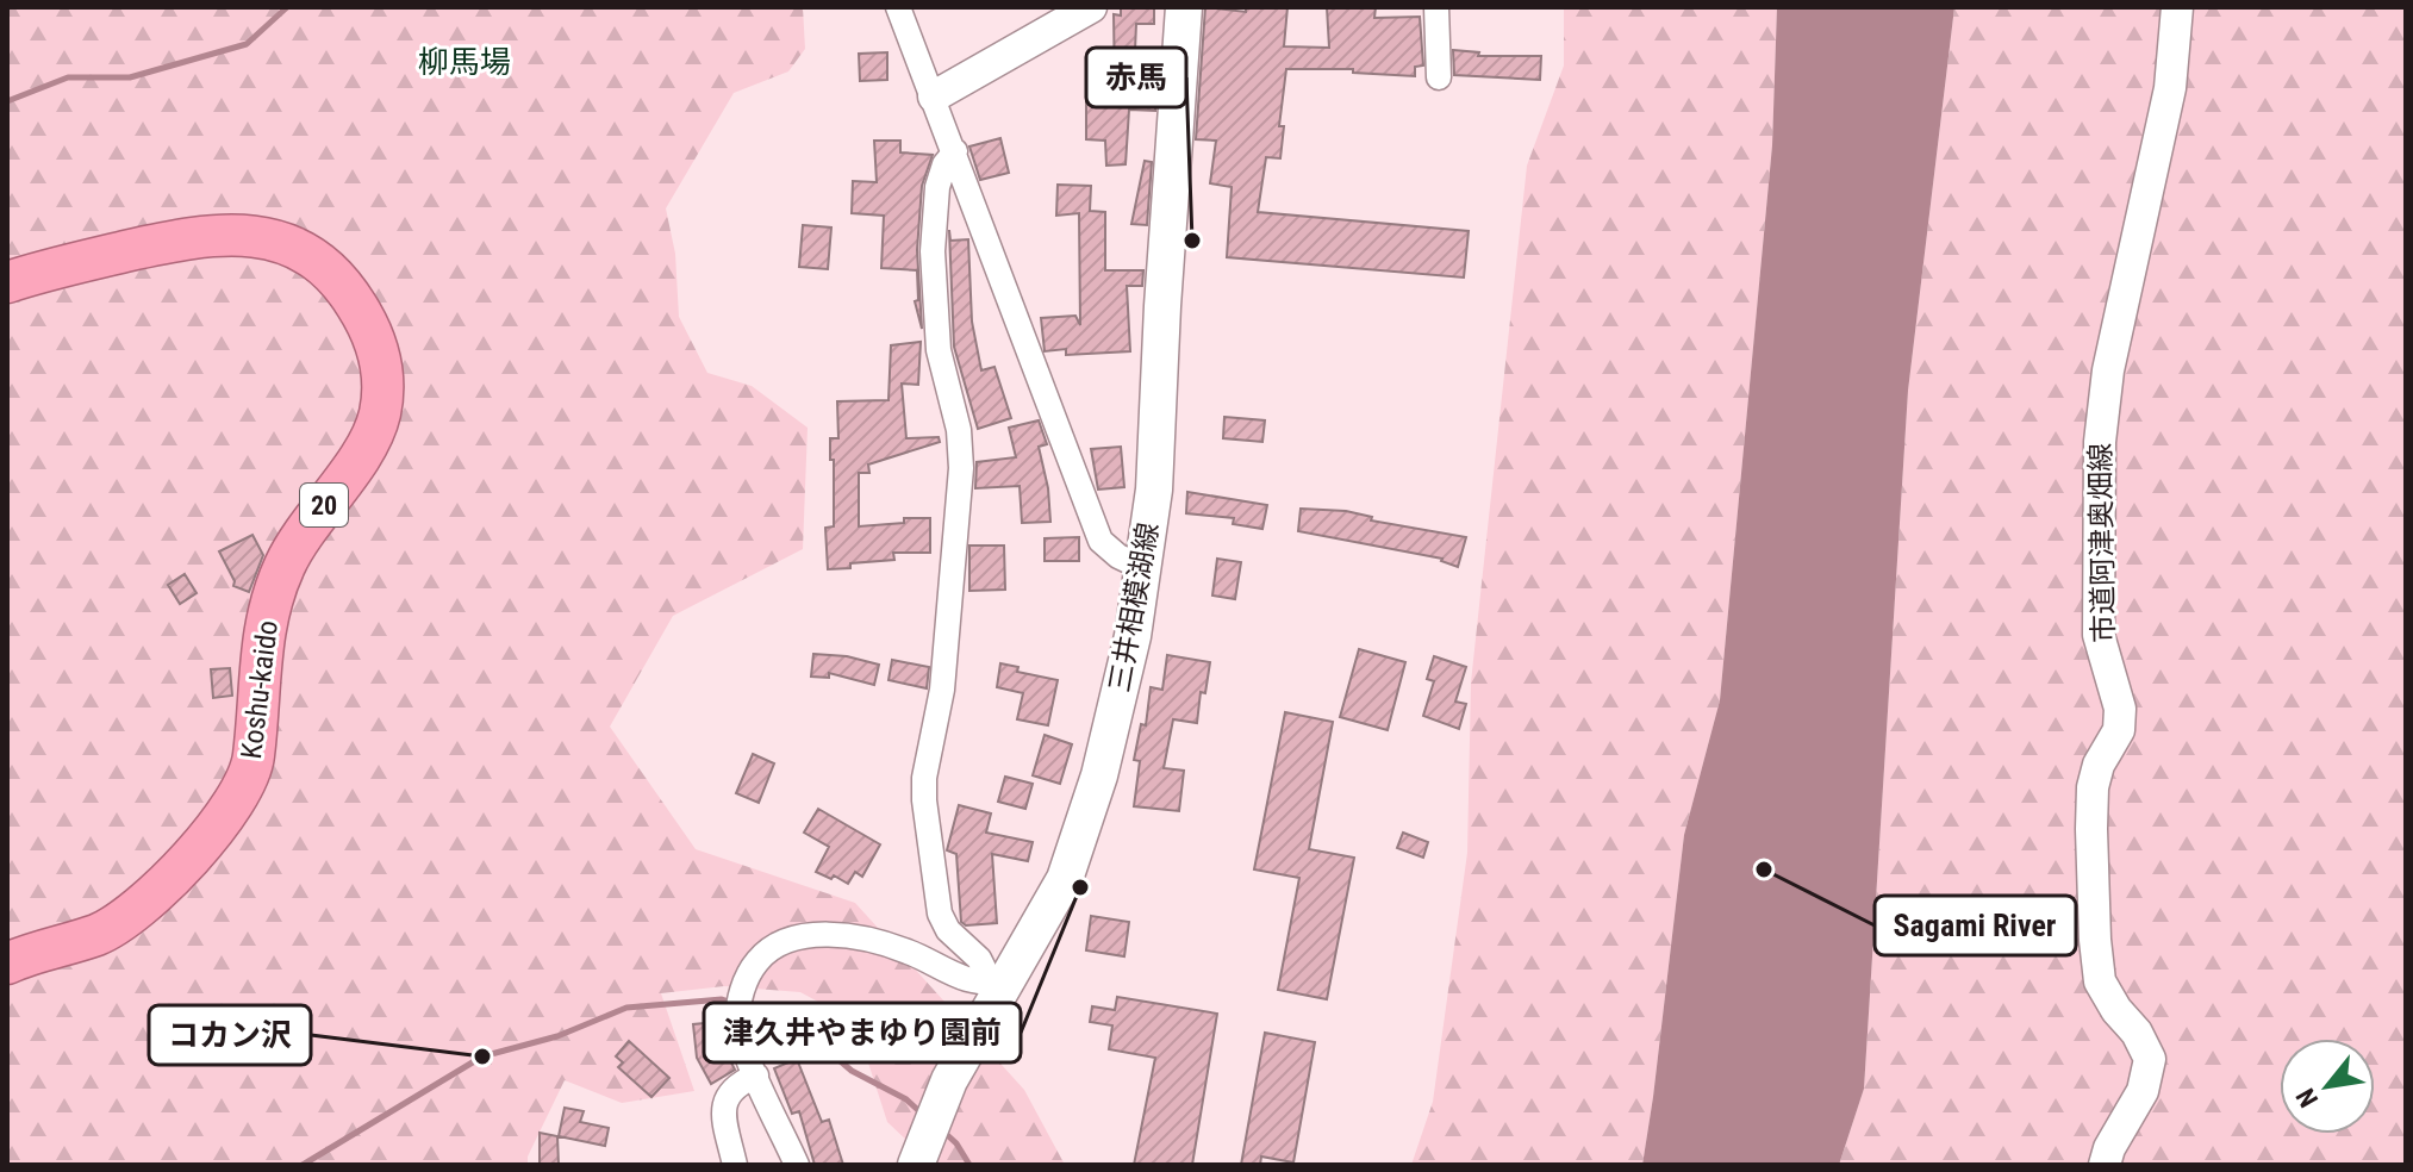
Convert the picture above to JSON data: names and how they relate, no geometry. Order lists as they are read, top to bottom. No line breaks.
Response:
{"streets":{"highway":["20","Koshu-kaido"],"main road":["三井相模湖線"],"street":["市道阿津奥畑線"]},"districts":["柳馬場"],"places":["赤馬","Sagami River","津久井やまゆり園前","コカン沢"],"north":"bottom left"}
